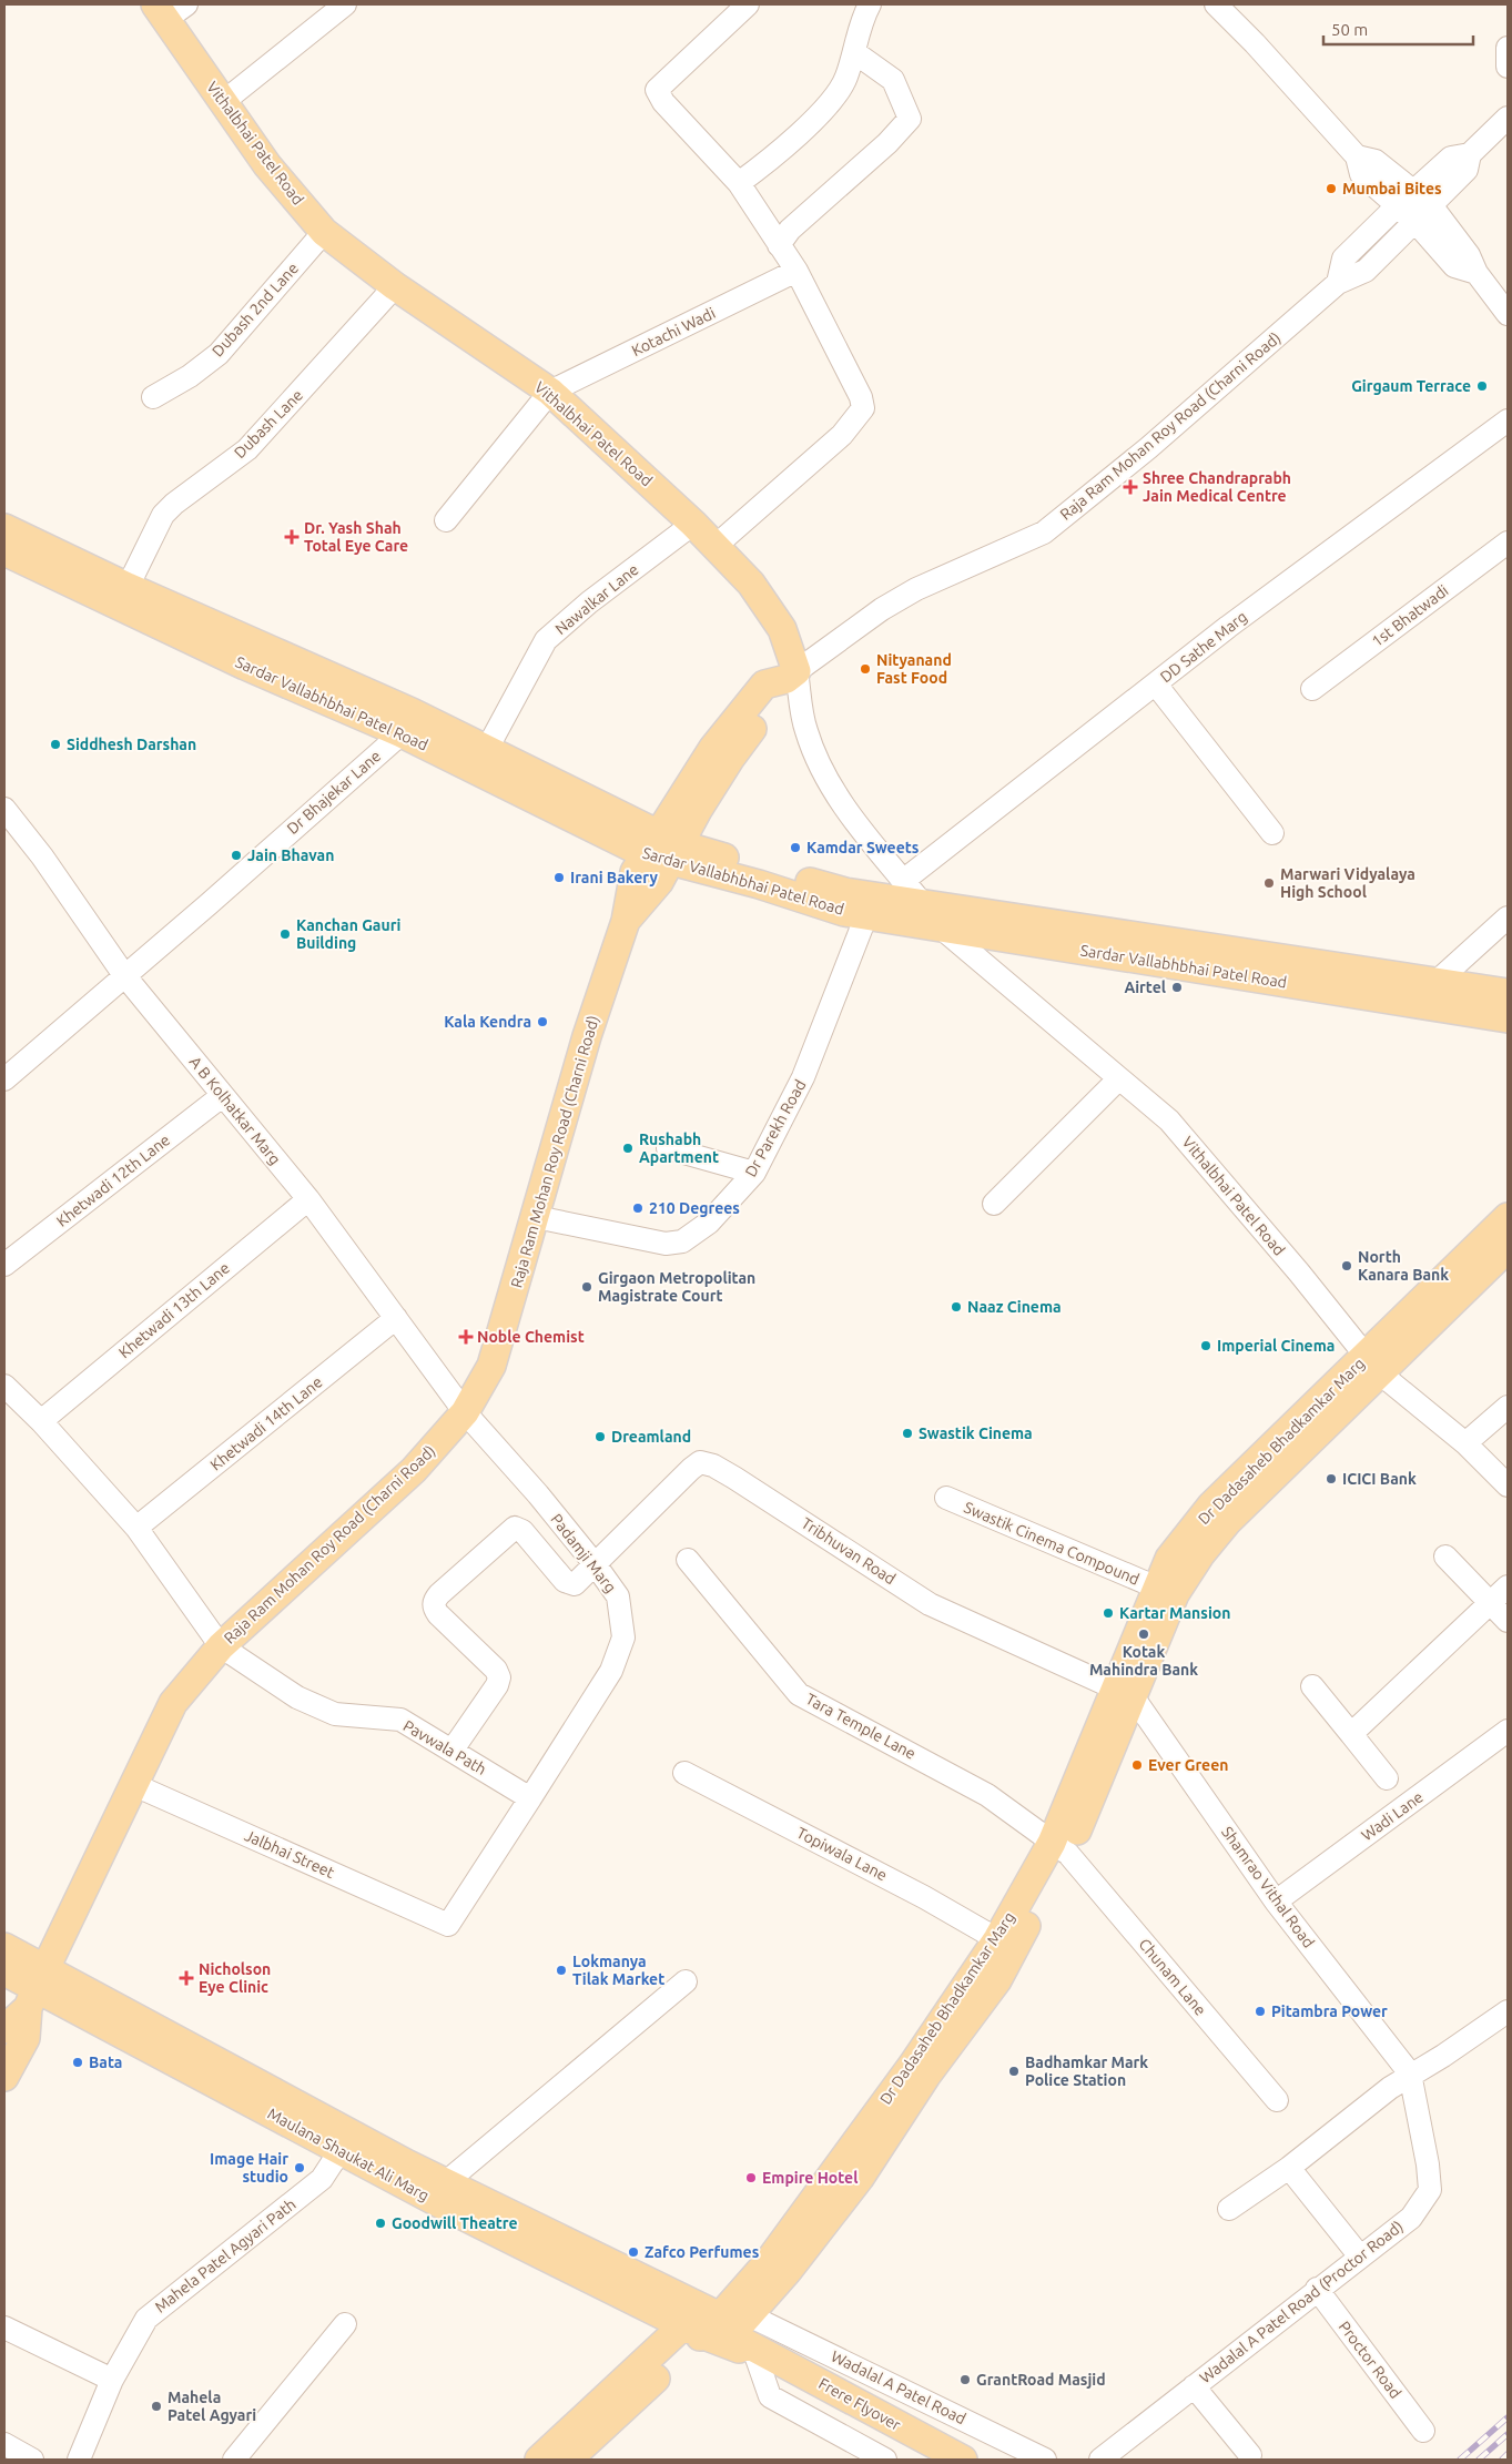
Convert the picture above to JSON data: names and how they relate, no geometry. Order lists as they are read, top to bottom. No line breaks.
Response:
{"streets":{"main road":["Vithalbhai Patel Road","Raja Ram Mohan Roy Road (Charni Road)","Sardar Vallabhbhai Patel Road","Dr Dadasaheb Bhadkamkar Marg","Maulana Shaukat Ali Marg","Frere Flyover"],"street":["Dubash 2nd Lane","Kotachi Wadi","Dubash Lane","Nawalkar Lane","1st Bhatwadi","DD Sathe Marg","Dr Bhajekar Lane","A B Kolhatkar Marg","Dr Parekh Road","Khetwadi 12th Lane","Khetwadi 13th Lane","Khetwadi 14th Lane","Swastik Cinema Compound","Tribhuvan Road","Padamji Marg","Tara Temple Lane","Pavwala Path","Wadi Lane","Jalbhai Street","Topiwala Lane","Shamrao Vithal Road","Chunam Lane","Mahela Patel Agyari Path","Wadalal A Patel Road (Proctor Road)","Proctor Road","Wadalal A Patel Road"]},"crossings":[["Vithalbhai Patel Road","Dubash 2nd Lane"],["Vithalbhai Patel Road","Kotachi Wadi"],["Vithalbhai Patel Road","Dubash Lane"],["Vithalbhai Patel Road","Raja Ram Mohan Roy Road (Charni Road)"],["Vithalbhai Patel Road","Nawalkar Lane"],["Vithalbhai Patel Road","DD Sathe Marg"],["Vithalbhai Patel Road","Sardar Vallabhbhai Patel Road"],["Vithalbhai Patel Road","Dr Dadasaheb Bhadkamkar Marg"],["Dubash Lane","Sardar Vallabhbhai Patel Road"],["Raja Ram Mohan Roy Road (Charni Road)","Sardar Vallabhbhai Patel Road"],["Raja Ram Mohan Roy Road (Charni Road)","A B Kolhatkar Marg"],["Raja Ram Mohan Roy Road (Charni Road)","Dr Parekh Road"],["Raja Ram Mohan Roy Road (Charni Road)","Padamji Marg"],["Raja Ram Mohan Roy Road (Charni Road)","Pavwala Path"],["Raja Ram Mohan Roy Road (Charni Road)","Jalbhai Street"],["Raja Ram Mohan Roy Road (Charni Road)","Maulana Shaukat Ali Marg"],["Nawalkar Lane","Sardar Vallabhbhai Patel Road"],["Sardar Vallabhbhai Patel Road","Dr Bhajekar Lane"],["Sardar Vallabhbhai Patel Road","Dr Parekh Road"],["Dr Bhajekar Lane","A B Kolhatkar Marg"],["A B Kolhatkar Marg","Khetwadi 12th Lane"],["A B Kolhatkar Marg","Khetwadi 13th Lane"],["A B Kolhatkar Marg","Khetwadi 14th Lane"],["A B Kolhatkar Marg","Padamji Marg"],["Dr Dadasaheb Bhadkamkar Marg","Swastik Cinema Compound"],["Dr Dadasaheb Bhadkamkar Marg","Tribhuvan Road"],["Dr Dadasaheb Bhadkamkar Marg","Tara Temple Lane"],["Dr Dadasaheb Bhadkamkar Marg","Topiwala Lane"],["Dr Dadasaheb Bhadkamkar Marg","Shamrao Vithal Road"],["Dr Dadasaheb Bhadkamkar Marg","Chunam Lane"],["Dr Dadasaheb Bhadkamkar Marg","Maulana Shaukat Ali Marg"],["Dr Dadasaheb Bhadkamkar Marg","Wadalal A Patel Road"],["Dr Dadasaheb Bhadkamkar Marg","Frere Flyover"],["Tribhuvan Road","Padamji Marg"],["Tribhuvan Road","Shamrao Vithal Road"],["Padamji Marg","Pavwala Path"],["Padamji Marg","Jalbhai Street"],["Tara Temple Lane","Chunam Lane"],["Pavwala Path","Jalbhai Street"],["Wadi Lane","Shamrao Vithal Road"],["Shamrao Vithal Road","Wadalal A Patel Road (Proctor Road)"],["Maulana Shaukat Ali Marg","Mahela Patel Agyari Path"],["Maulana Shaukat Ali Marg","Wadalal A Patel Road"],["Maulana Shaukat Ali Marg","Frere Flyover"],["Wadalal A Patel Road (Proctor Road)","Proctor Road"],["Wadalal A Patel Road","Frere Flyover"]],"places":{"other":["Mumbai Bites","Girgaum Terrace","Nityanand Fast Food","Siddhesh Darshan","Kamdar Sweets","Jain Bhavan","Irani Bakery","Marwari Vidyalaya High School","Kanchan Gauri Building","Airtel","Kala Kendra","Rushabh Apartment","210 Degrees","North Kanara Bank","Girgaon Metropolitan Magistrate Court","Naaz Cinema","Imperial Cinema","Swastik Cinema","Dreamland","ICICI Bank","Kartar Mansion","Kotak Mahindra Bank","Ever Green","Lokmanya Tilak Market","Pitambra Power","Bata","Badhamkar Mark Police Station","Image Hair studio","Empire Hotel","Goodwill Theatre","Zafco Perfumes","GrantRoad Masjid","Mahela Patel Agyari"],"health":["Shree Chandraprabh Jain Medical Centre","Dr. Yash Shah Total Eye Care","Noble Chemist","Nicholson Eye Clinic"]},"scale_bar":"50 m"}
